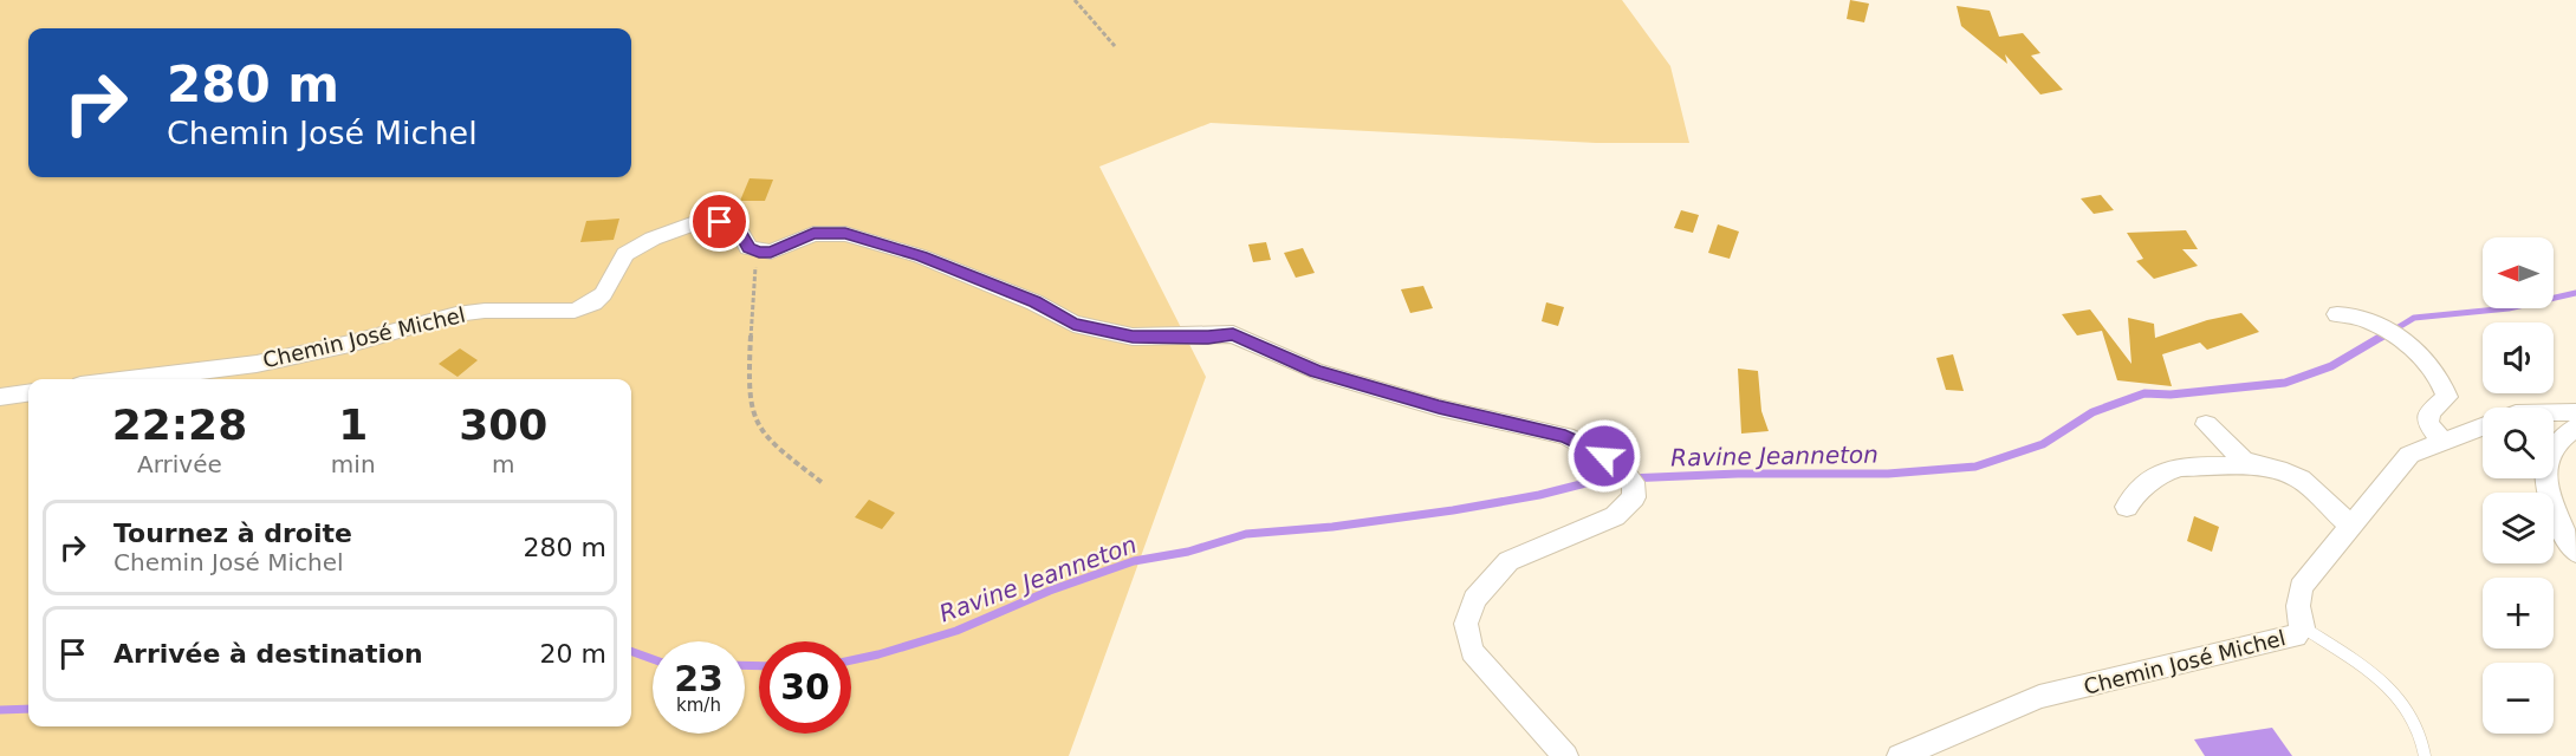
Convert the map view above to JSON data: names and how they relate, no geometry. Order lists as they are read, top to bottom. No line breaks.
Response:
{"streets":{"street":["Chemin José Michel"]},"water":["Ravine Jeanneton"],"north":"left","page":{"turn":["280 m","Chemin José Michel"],"map_buttons":["+","−"],"eta":["22:28","Arrivée","1","min","300","m"],"list":[{"name":"Tournez à droite","note":"Chemin José Michel","value":"280 m"},{"name":"Arrivée à destination","value":"20 m"}],"speed":"23 km/h","limit":"30"}}
